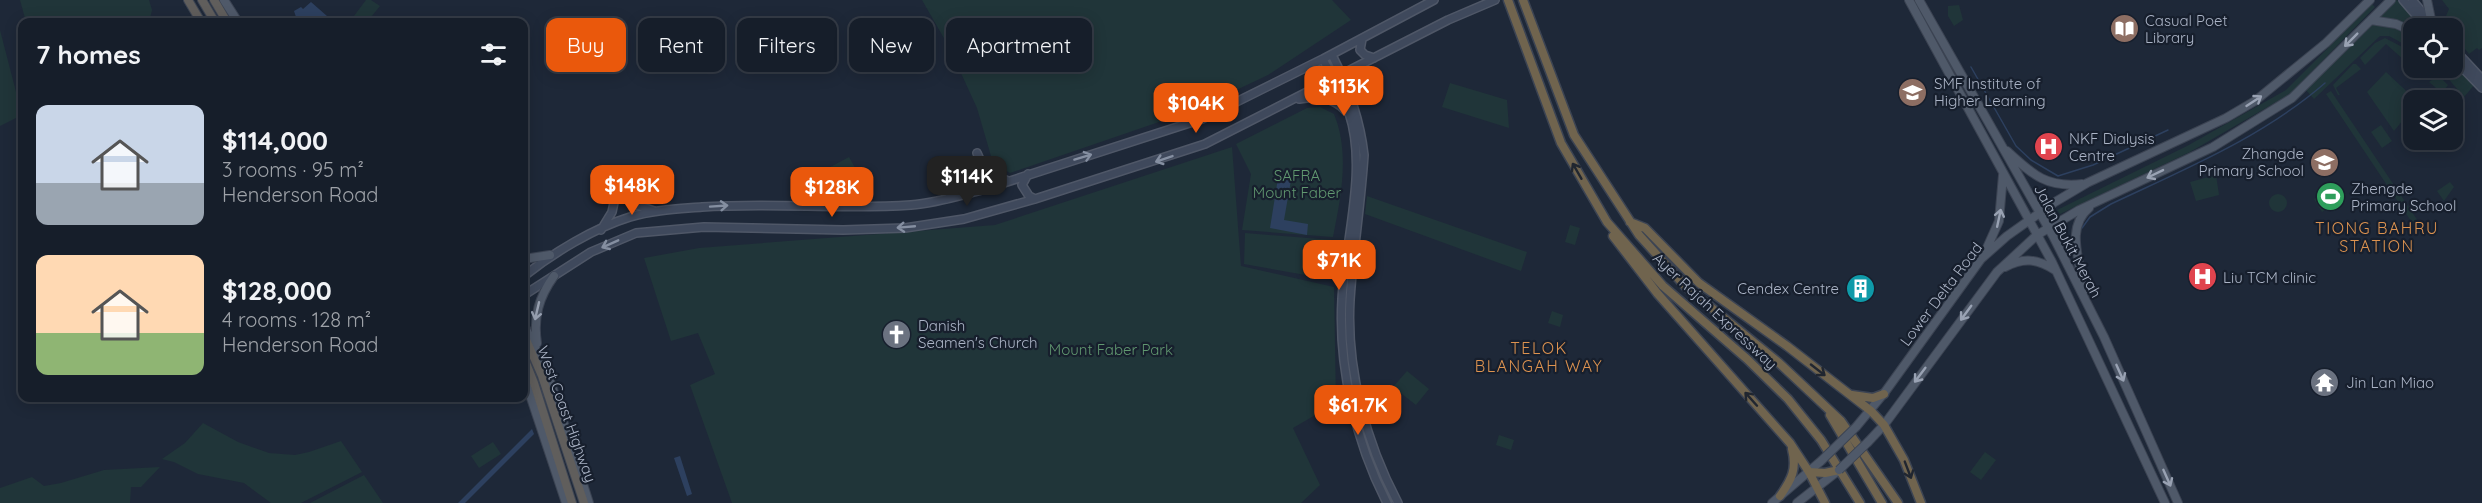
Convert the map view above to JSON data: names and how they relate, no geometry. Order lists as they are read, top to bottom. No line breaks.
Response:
{"streets":{"highway":["Ayer Rajah Expressway","West Coast Highway"],"main road":["Jalan Bukit Merah","Lower Delta Road"]},"crossings":[["Jalan Bukit Merah","Lower Delta Road"]],"districts":["TIONG BAHRU STATION","TELOK BLANGAH WAY"],"parks":["SAFRA Mount Faber","Mount Faber Park"],"places":{"library":["Casual Poet Library"],"school or university":["SMF Institute of Higher Learning","Zhangde Primary School"],"hospital":["NKF Dialysis Centre","Liu TCM clinic"],"sports":["Zhengde Primary School"],"building":["Cendex Centre"],"church":["Danish Seamen's Church"],"temple":["Jin Lan Miao"]},"page":{"chip":["Buy","Rent","Filters","New","Apartment"],"heading":"7 homes","price":["$113K","$104K","$114K","$148K","$128K","$71K","$61.7K"],"list":[{"name":"$114,000","note":"3 rooms · 95 m² · Henderson Road"},{"name":"$128,000","note":"4 rooms · 128 m² · Henderson Road"}]}}
